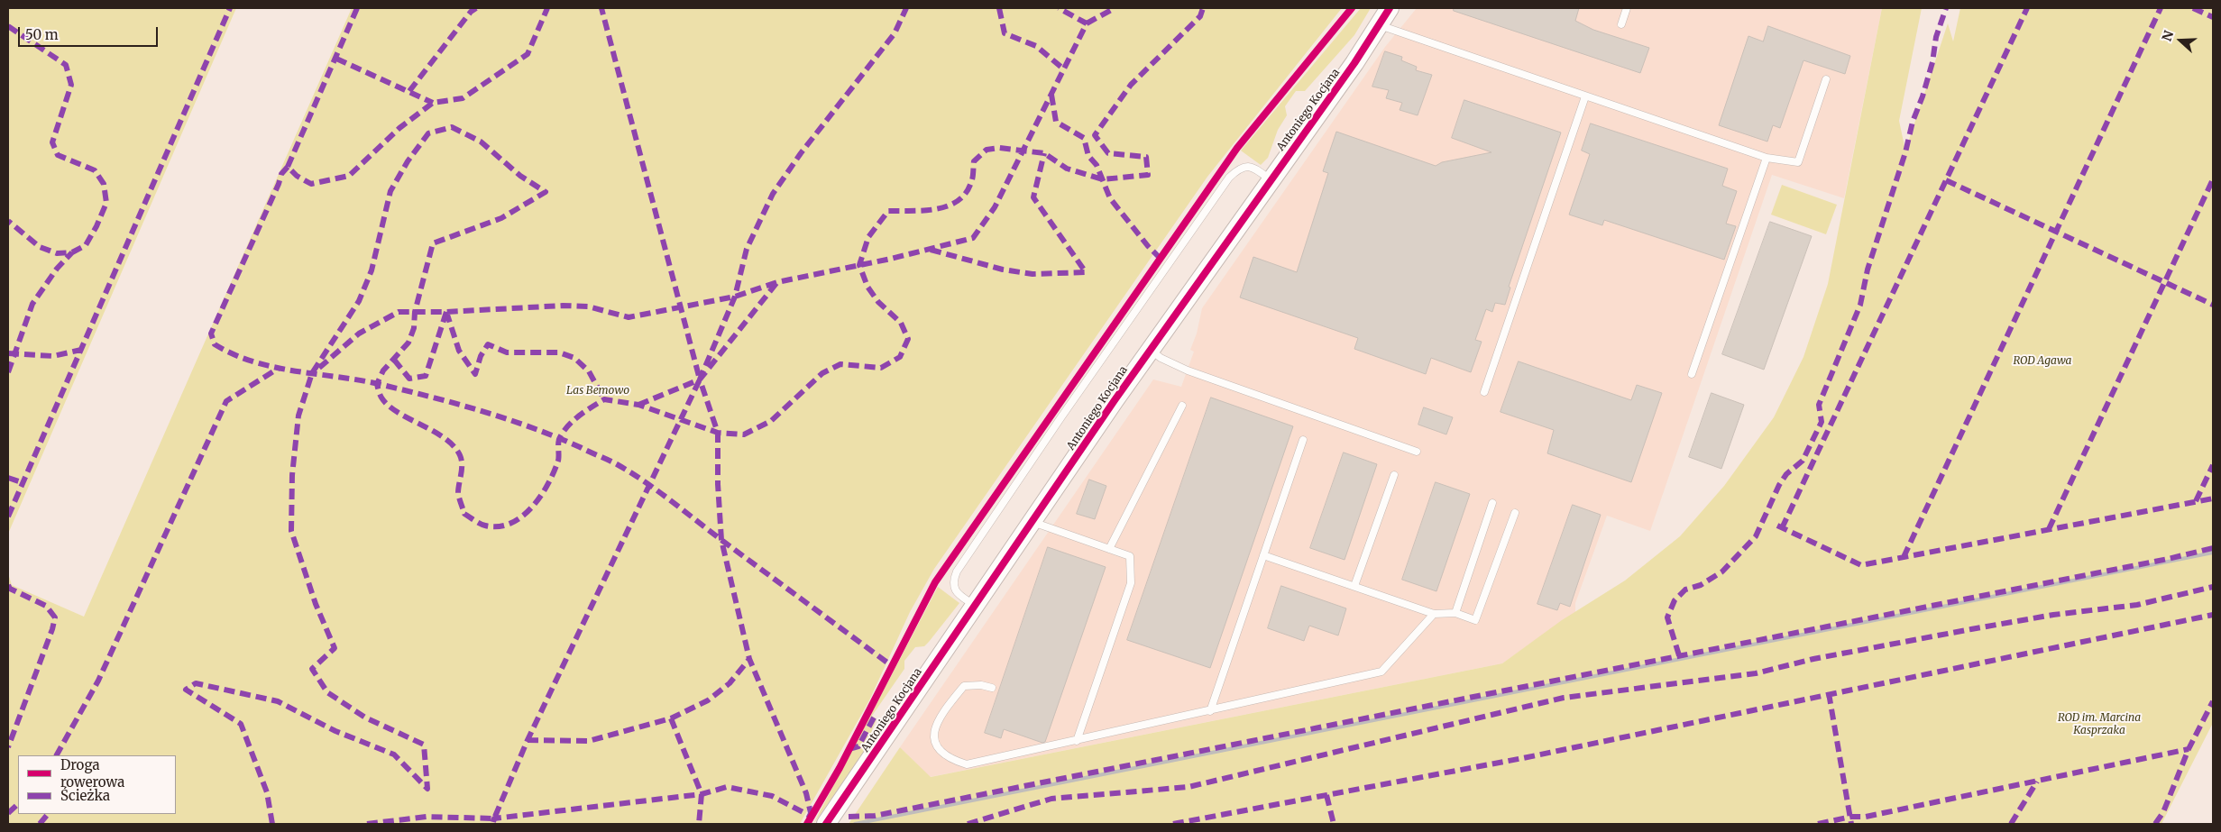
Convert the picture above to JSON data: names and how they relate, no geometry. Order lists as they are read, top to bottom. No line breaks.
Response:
{"streets":{"street":["Antoniego Kocjana"]},"parks":["ROD Agawa","Las Bemowo","ROD im. Marcina Kasprzaka"],"legend":["Droga rowerowa","Ścieżka"],"scale_bar":"50 m","north":"left"}
